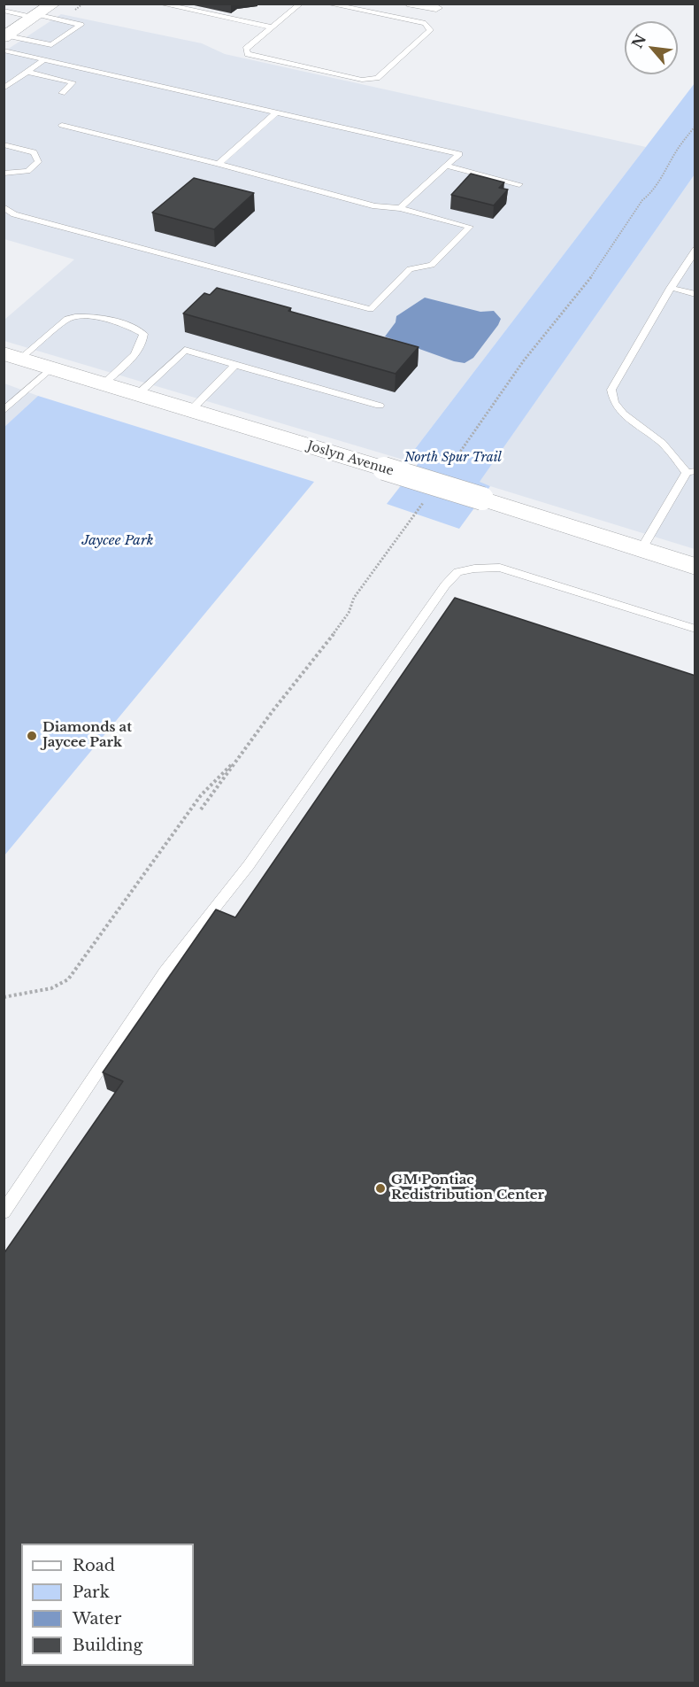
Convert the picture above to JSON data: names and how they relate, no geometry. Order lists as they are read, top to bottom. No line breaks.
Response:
{"streets":{"main road":["Joslyn Avenue"]},"parks":["North Spur Trail","Jaycee Park"],"places":["Diamonds at Jaycee Park","GM Pontiac Redistribution Center"],"legend":["Road","Park","Water","Building"],"north":"top left"}
